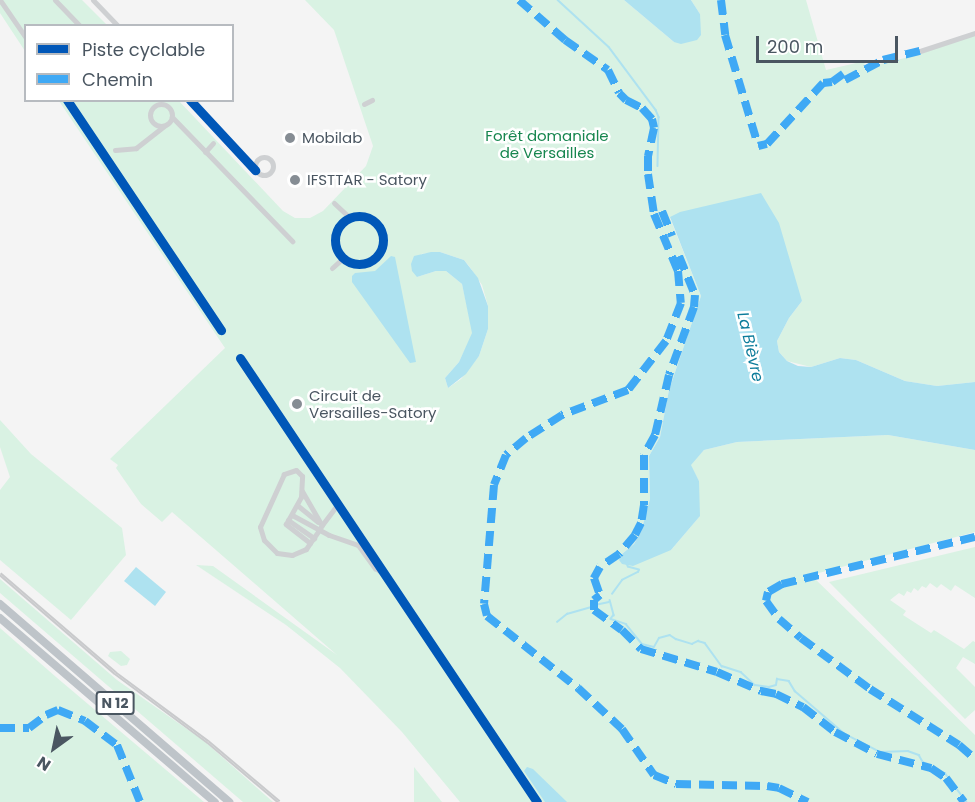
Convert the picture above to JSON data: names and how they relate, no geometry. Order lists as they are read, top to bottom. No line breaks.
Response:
{"streets":{"highway":["N 12"]},"water":["La Bièvre"],"parks":["Forêt domaniale de Versailles"],"places":["Mobilab","IFSTTAR - Satory","Circuit de Versailles-Satory"],"legend":["Piste cyclable","Chemin"],"scale_bar":"200 m","north":"bottom left"}
